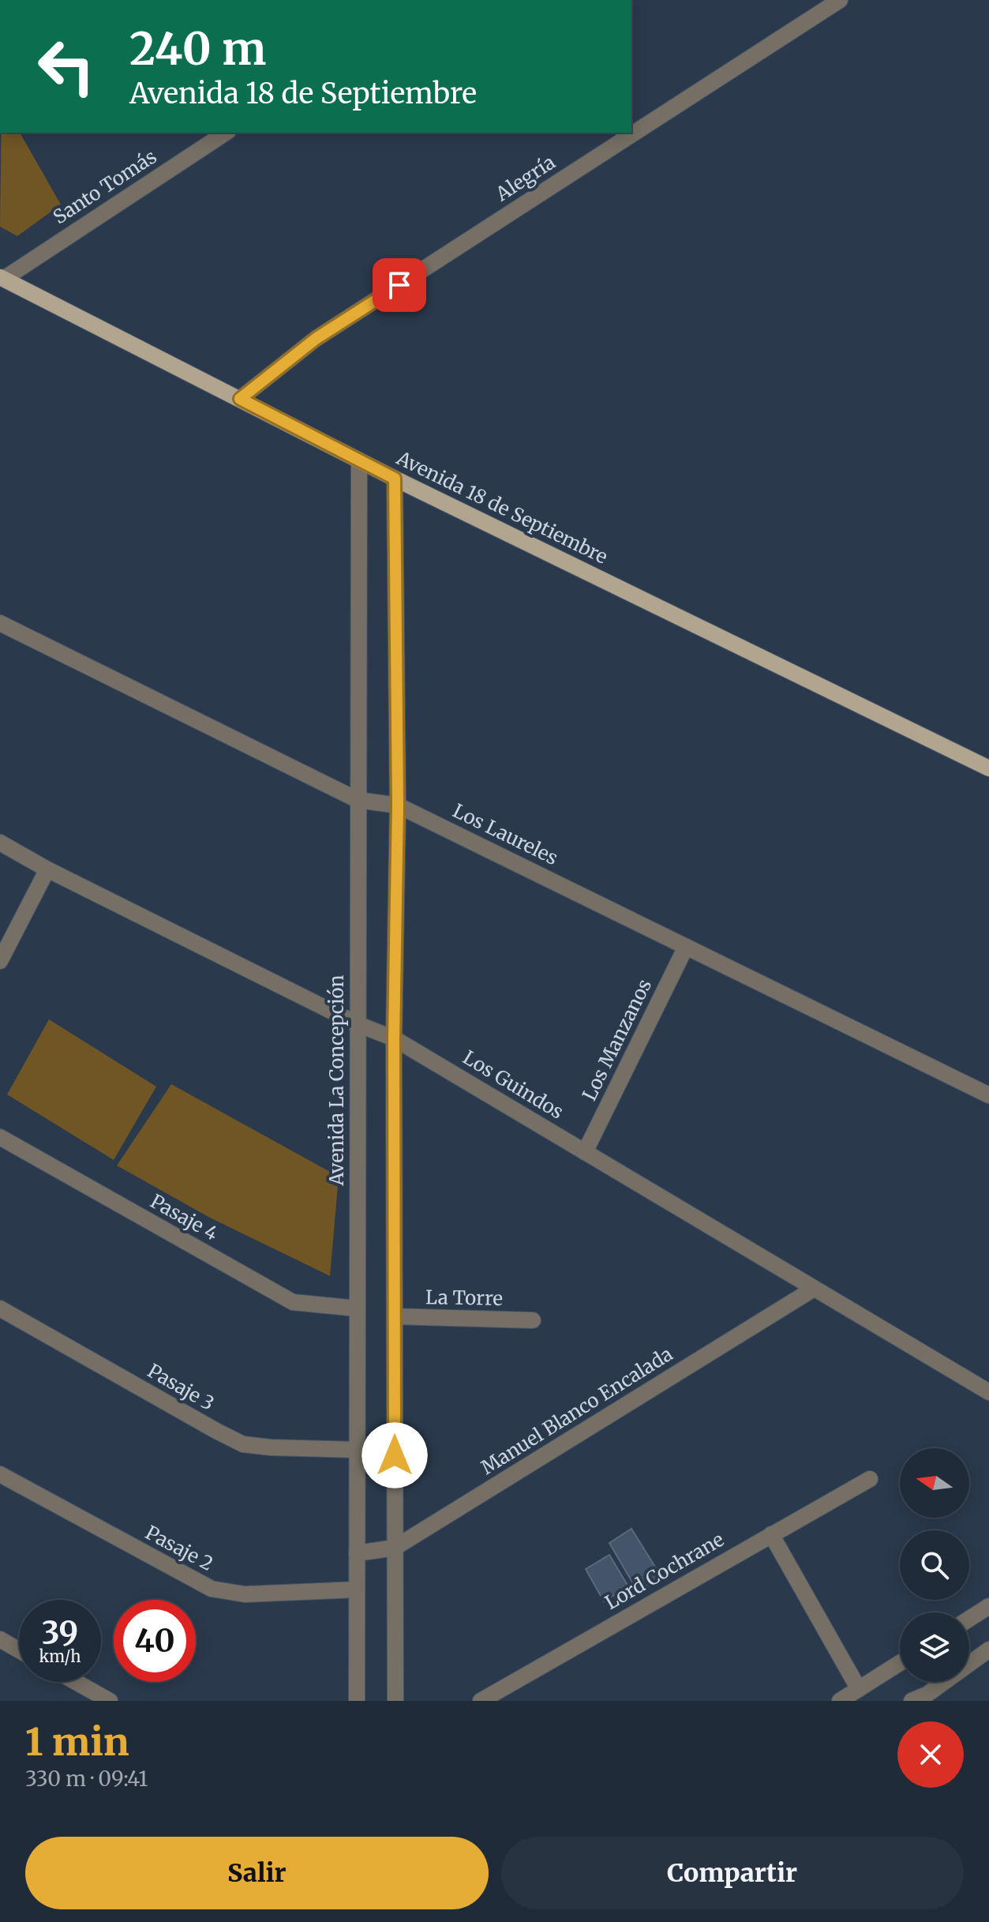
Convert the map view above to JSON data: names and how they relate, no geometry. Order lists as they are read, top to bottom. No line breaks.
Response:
{"streets":{"main road":["Avenida 18 de Septiembre"],"street":["Alegría","Santo Tomás","Los Laureles","Los Manzanos","Avenida La Concepción","Los Guindos","Pasaje 4","La Torre","Pasaje 3","Manuel Blanco Encalada","Pasaje 2","Lord Cochrane"]},"crossings":[["Alegría","Avenida 18 de Septiembre"],["Santo Tomás","Avenida 18 de Septiembre"],["Avenida 18 de Septiembre","Avenida La Concepción"],["Los Laureles","Los Manzanos"],["Los Laureles","Avenida La Concepción"],["Los Manzanos","Los Guindos"],["Avenida La Concepción","Los Guindos"],["Avenida La Concepción","Pasaje 4"],["Avenida La Concepción","Pasaje 3"],["Avenida La Concepción","Manuel Blanco Encalada"],["Avenida La Concepción","Pasaje 2"],["Los Guindos","Manuel Blanco Encalada"]],"north":"left","page":{"turn":["240 m","Avenida 18 de Septiembre"],"speed":"39 km/h","limit":"40","heading":["1 min","330 m · 09:41"],"buttons":["Salir","Compartir"]}}
